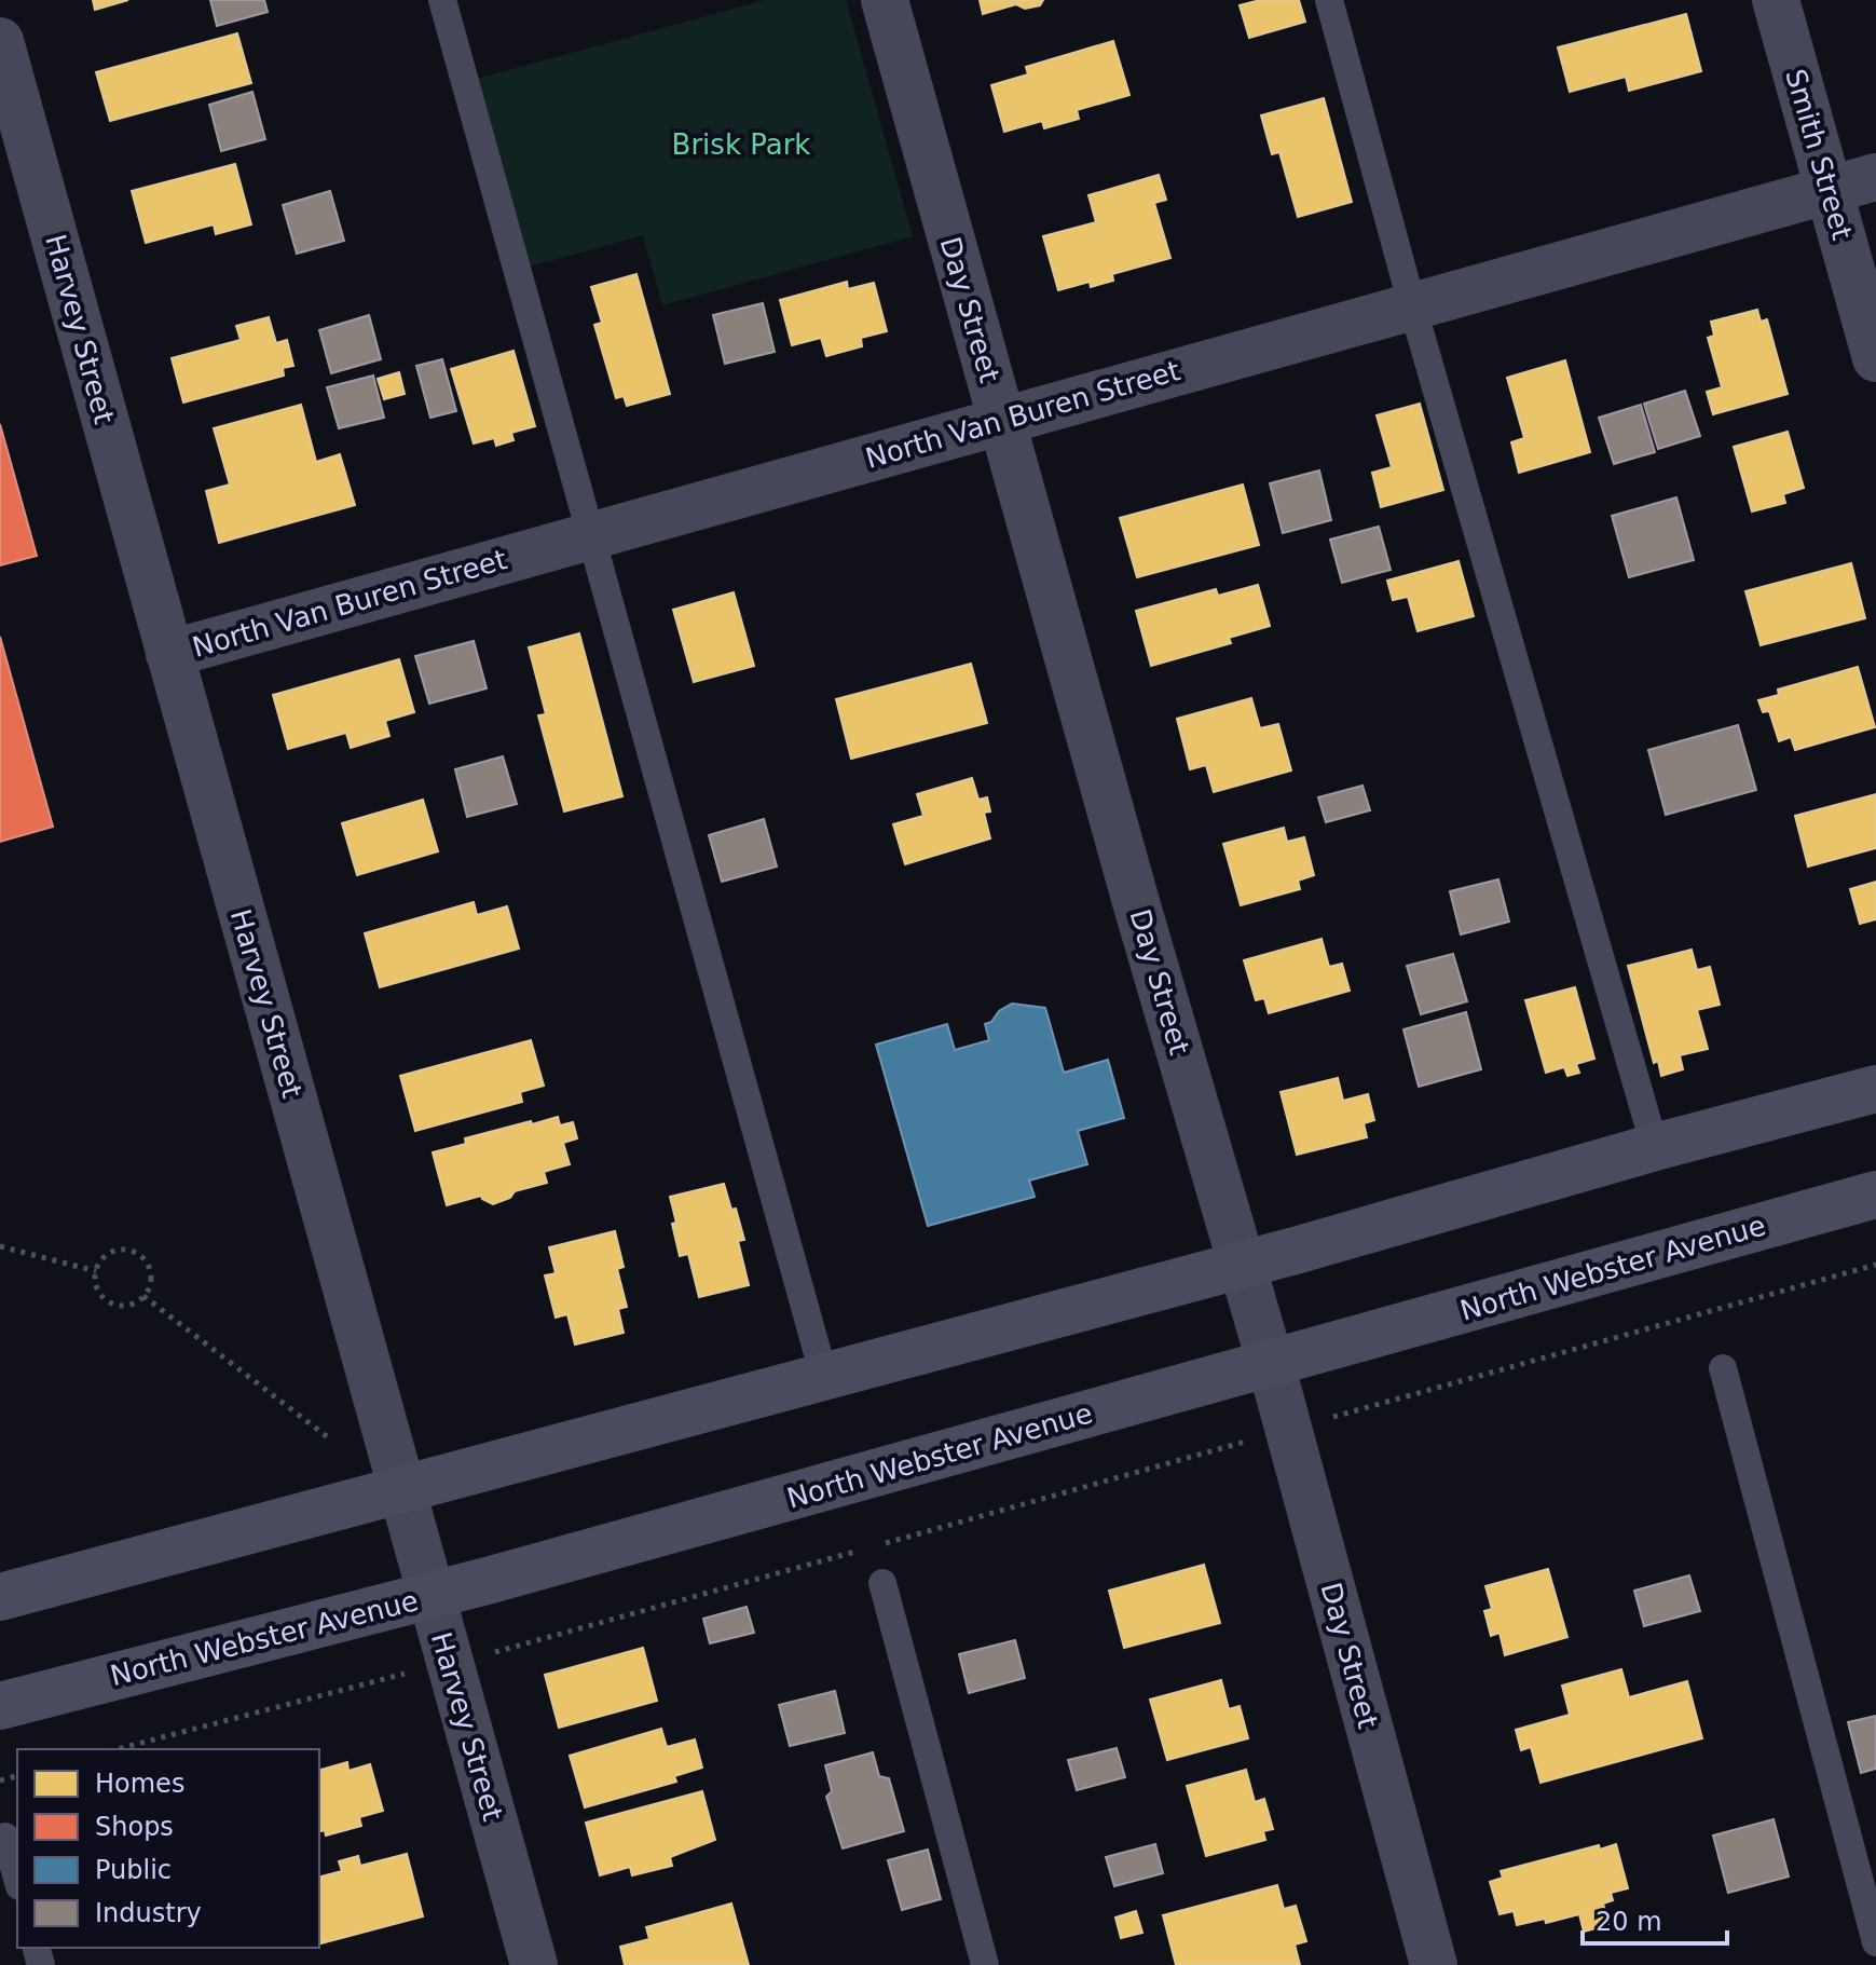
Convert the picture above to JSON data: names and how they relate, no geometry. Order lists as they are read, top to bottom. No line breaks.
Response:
{"streets":{"main road":["North Webster Avenue"],"street":["Smith Street","Day Street","Harvey Street","North Van Buren Street"]},"crossings":[["Smith Street","North Van Buren Street"],["Day Street","North Van Buren Street"],["Day Street","North Webster Avenue"],["Harvey Street","North Van Buren Street"],["Harvey Street","North Webster Avenue"]],"parks":["Brisk Park"],"legend":["Homes","Shops","Public","Industry"],"scale_bar":"20 m"}
